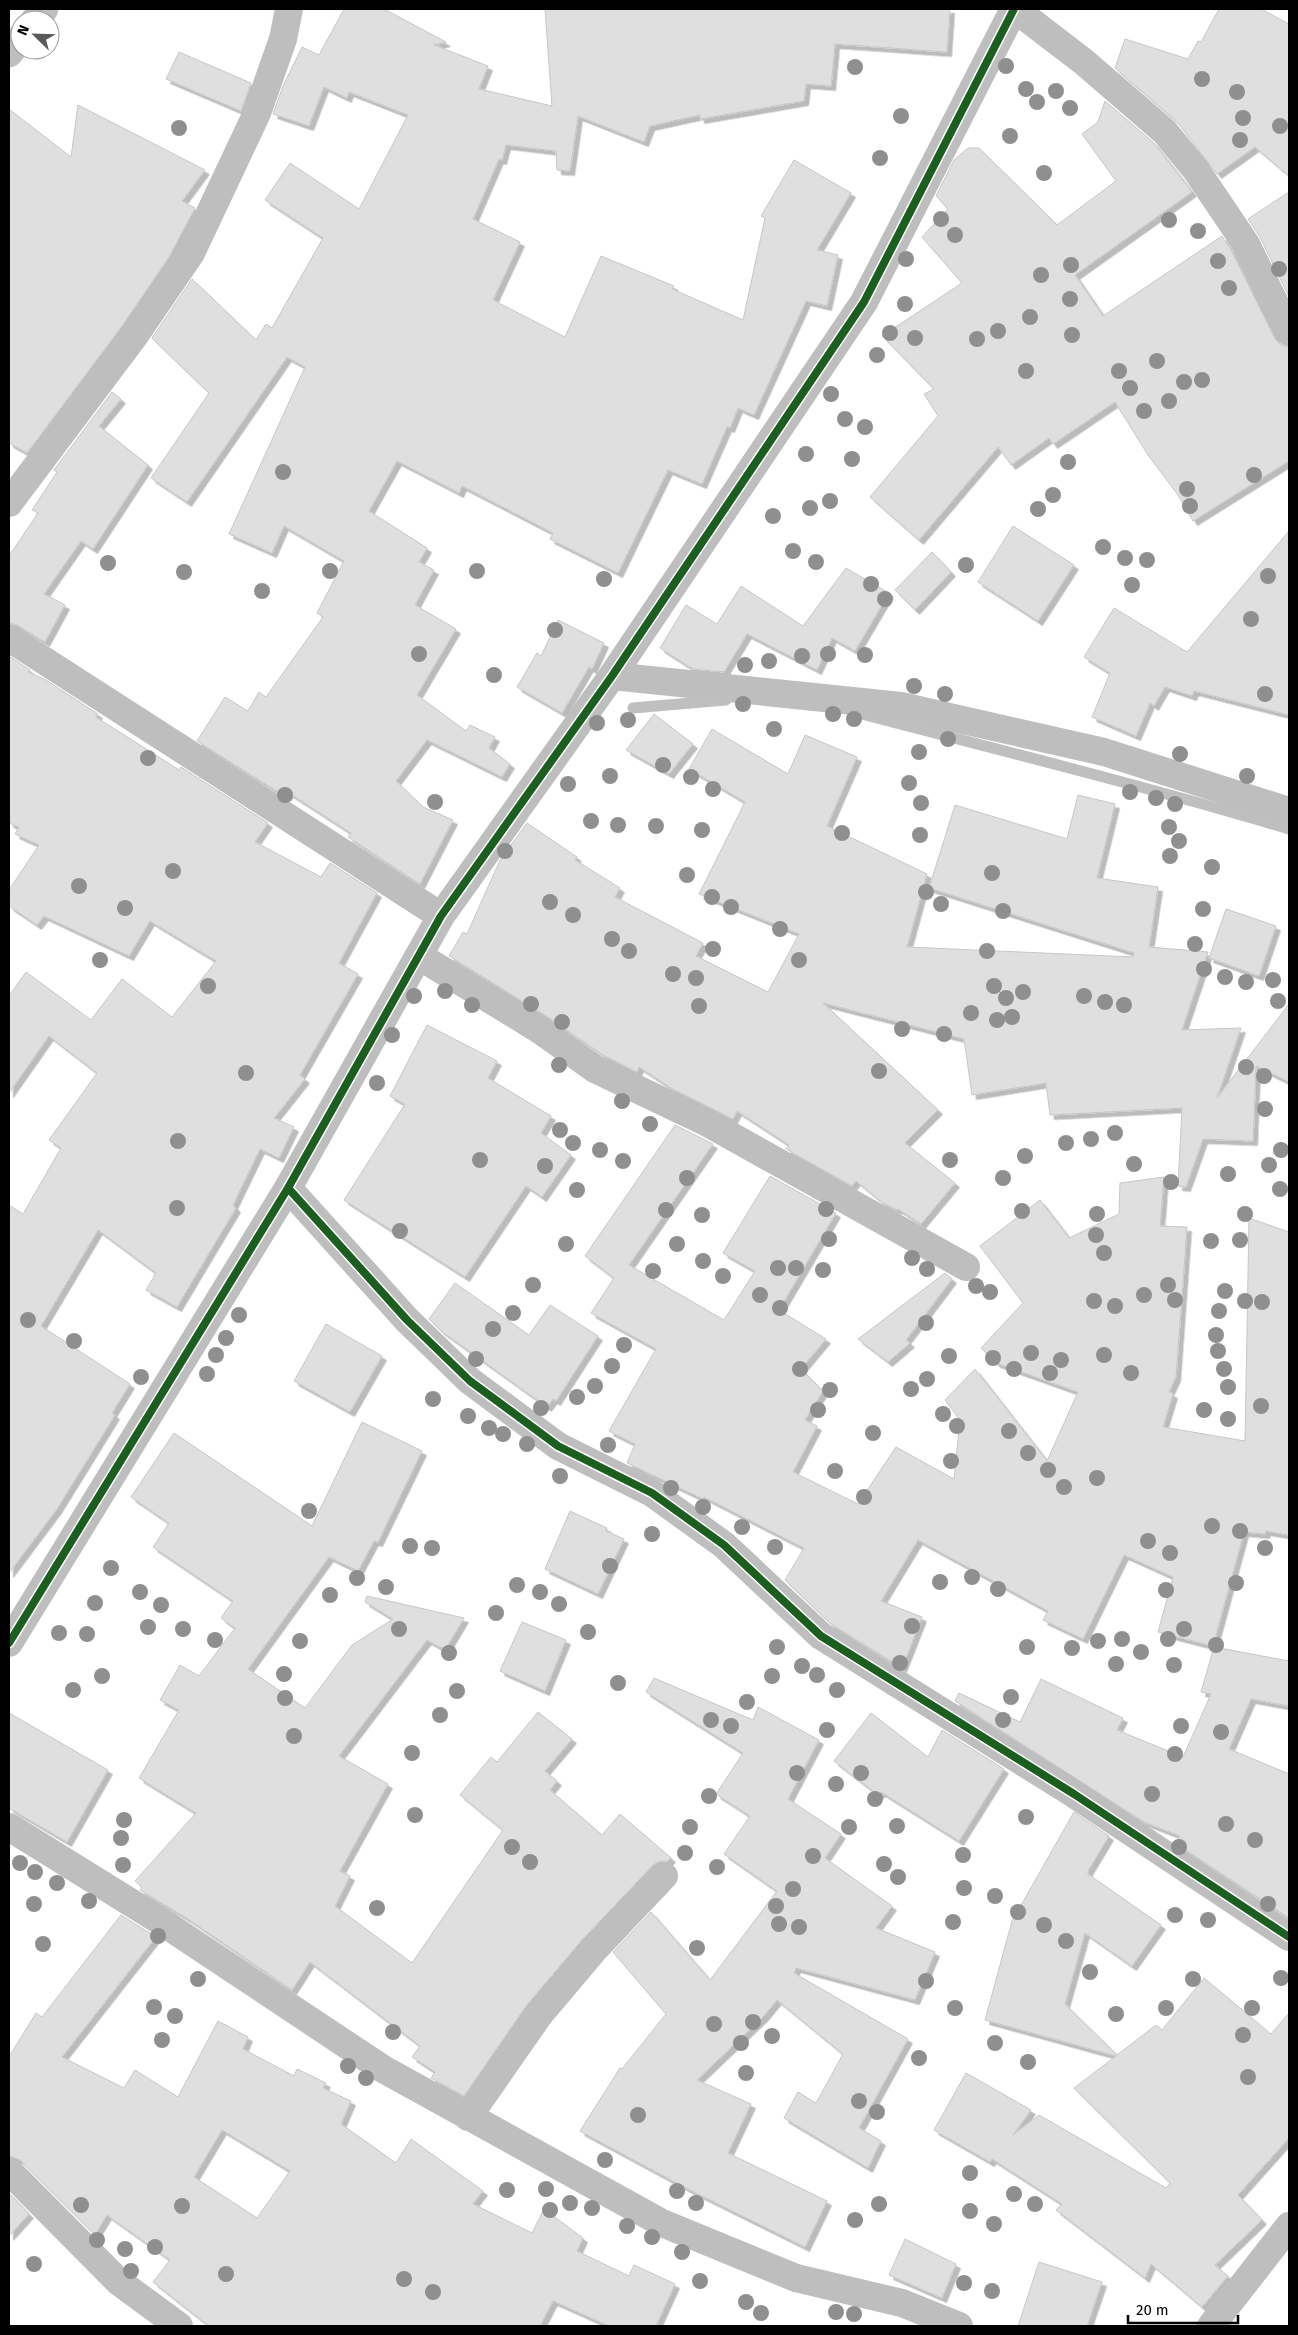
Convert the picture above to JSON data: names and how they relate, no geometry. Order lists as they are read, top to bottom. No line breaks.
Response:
{"scale_bar":"20 m","north":"top left"}
